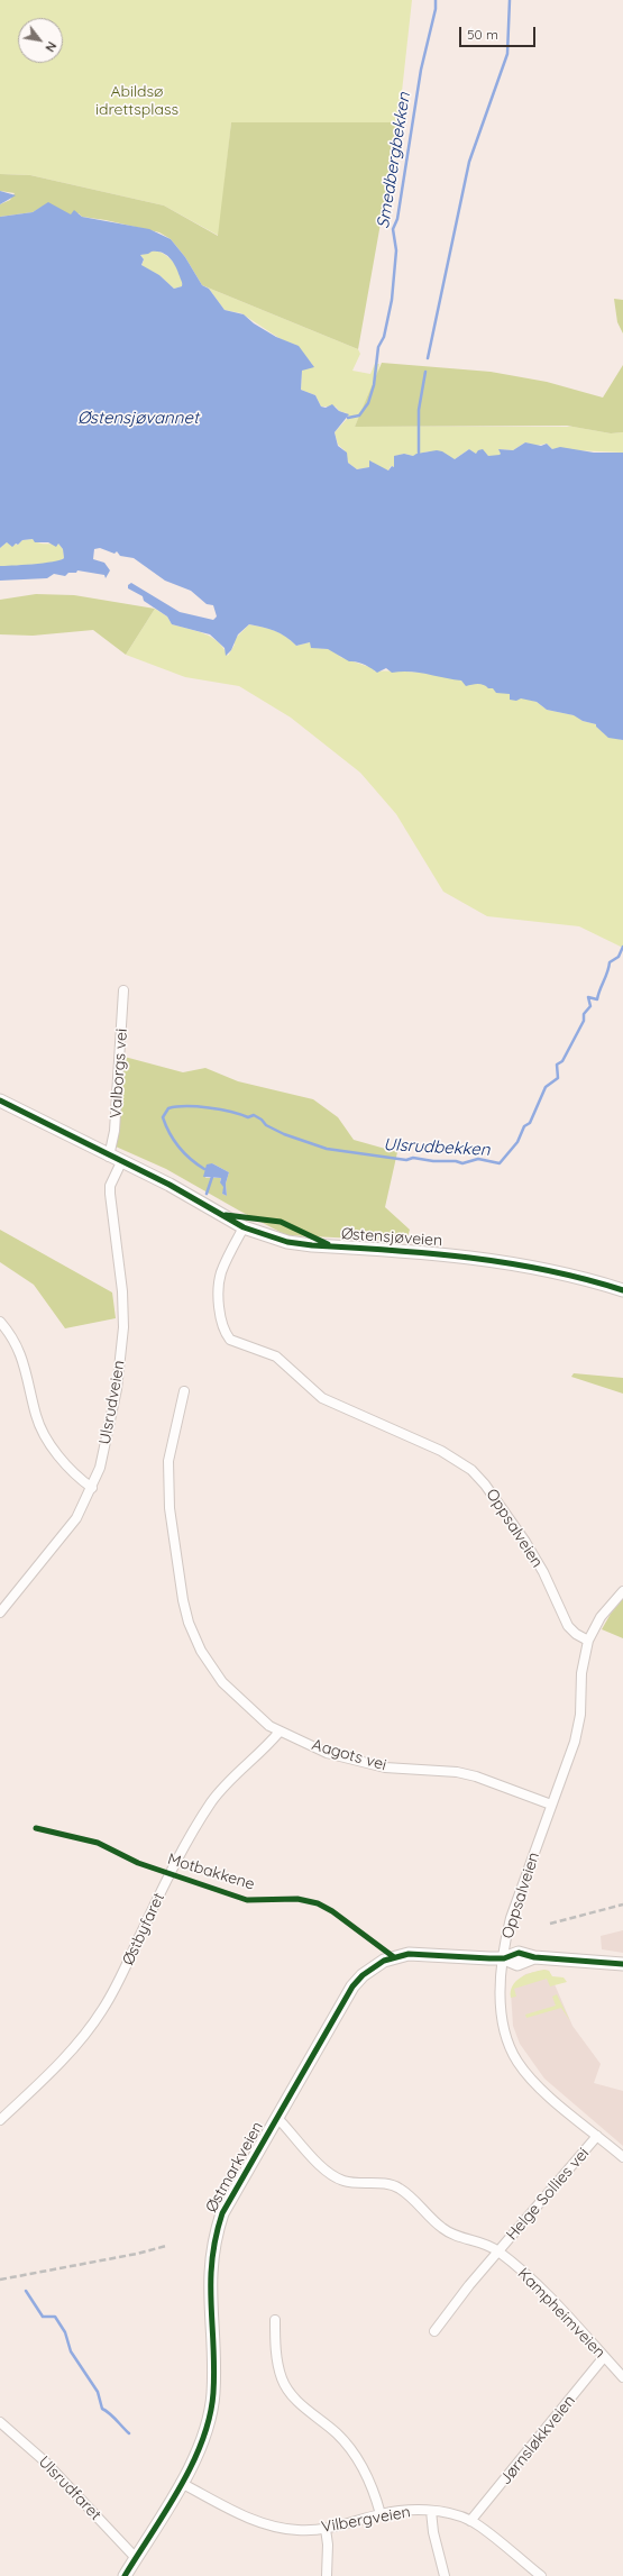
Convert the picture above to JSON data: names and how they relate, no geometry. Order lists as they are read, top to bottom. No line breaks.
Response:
{"streets":{"street":["Valborgs vei","Østensjøveien","Ulsrudveien","Oppsalveien","Aagots vei","Østbyfaret","Østmarkveien","Helge Sollies vei","Kampheimveien","Jørnsløkkveien","Ulsrudfaret","Vilbergveien"],"cycle path":["Motbakkene"]},"crossings":[["Valborgs vei","Østensjøveien"],["Østensjøveien","Ulsrudveien"],["Østensjøveien","Oppsalveien"],["Oppsalveien","Aagots vei"],["Oppsalveien","Østmarkveien"],["Oppsalveien","Helge Sollies vei"],["Aagots vei","Østbyfaret"],["Østmarkveien","Kampheimveien"],["Østmarkveien","Ulsrudfaret"],["Østmarkveien","Vilbergveien"],["Helge Sollies vei","Kampheimveien"],["Kampheimveien","Jørnsløkkveien"],["Jørnsløkkveien","Vilbergveien"]],"water":["Smedbergbekken","Østensjøvannet","Ulsrudbekken"],"parks":["Abildsø idrettsplass"],"scale_bar":"50 m","north":"bottom right"}
